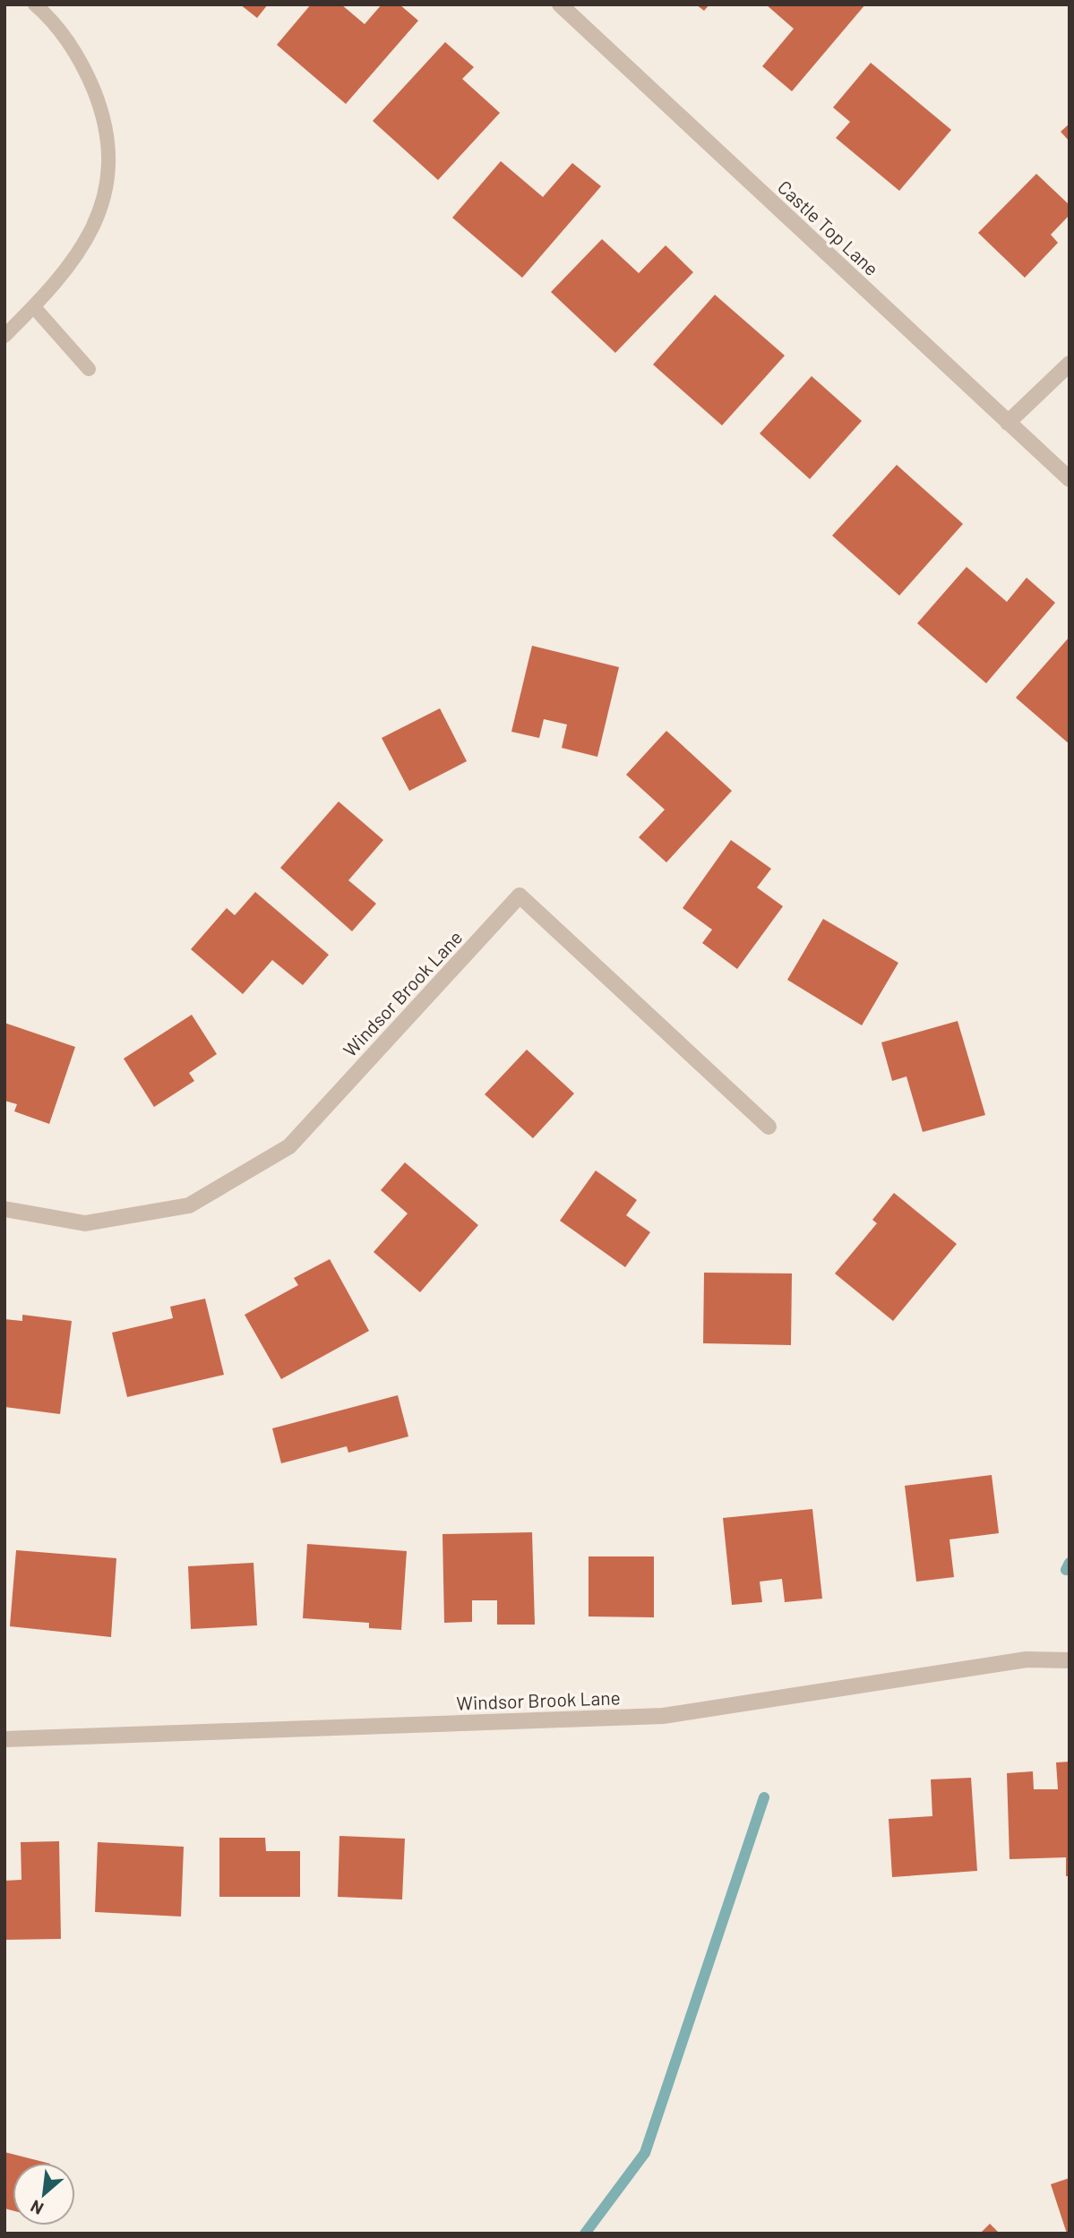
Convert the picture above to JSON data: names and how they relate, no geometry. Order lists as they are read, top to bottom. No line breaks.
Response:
{"streets":{"street":["Castle Top Lane","Windsor Brook Lane"]},"north":"bottom left"}
